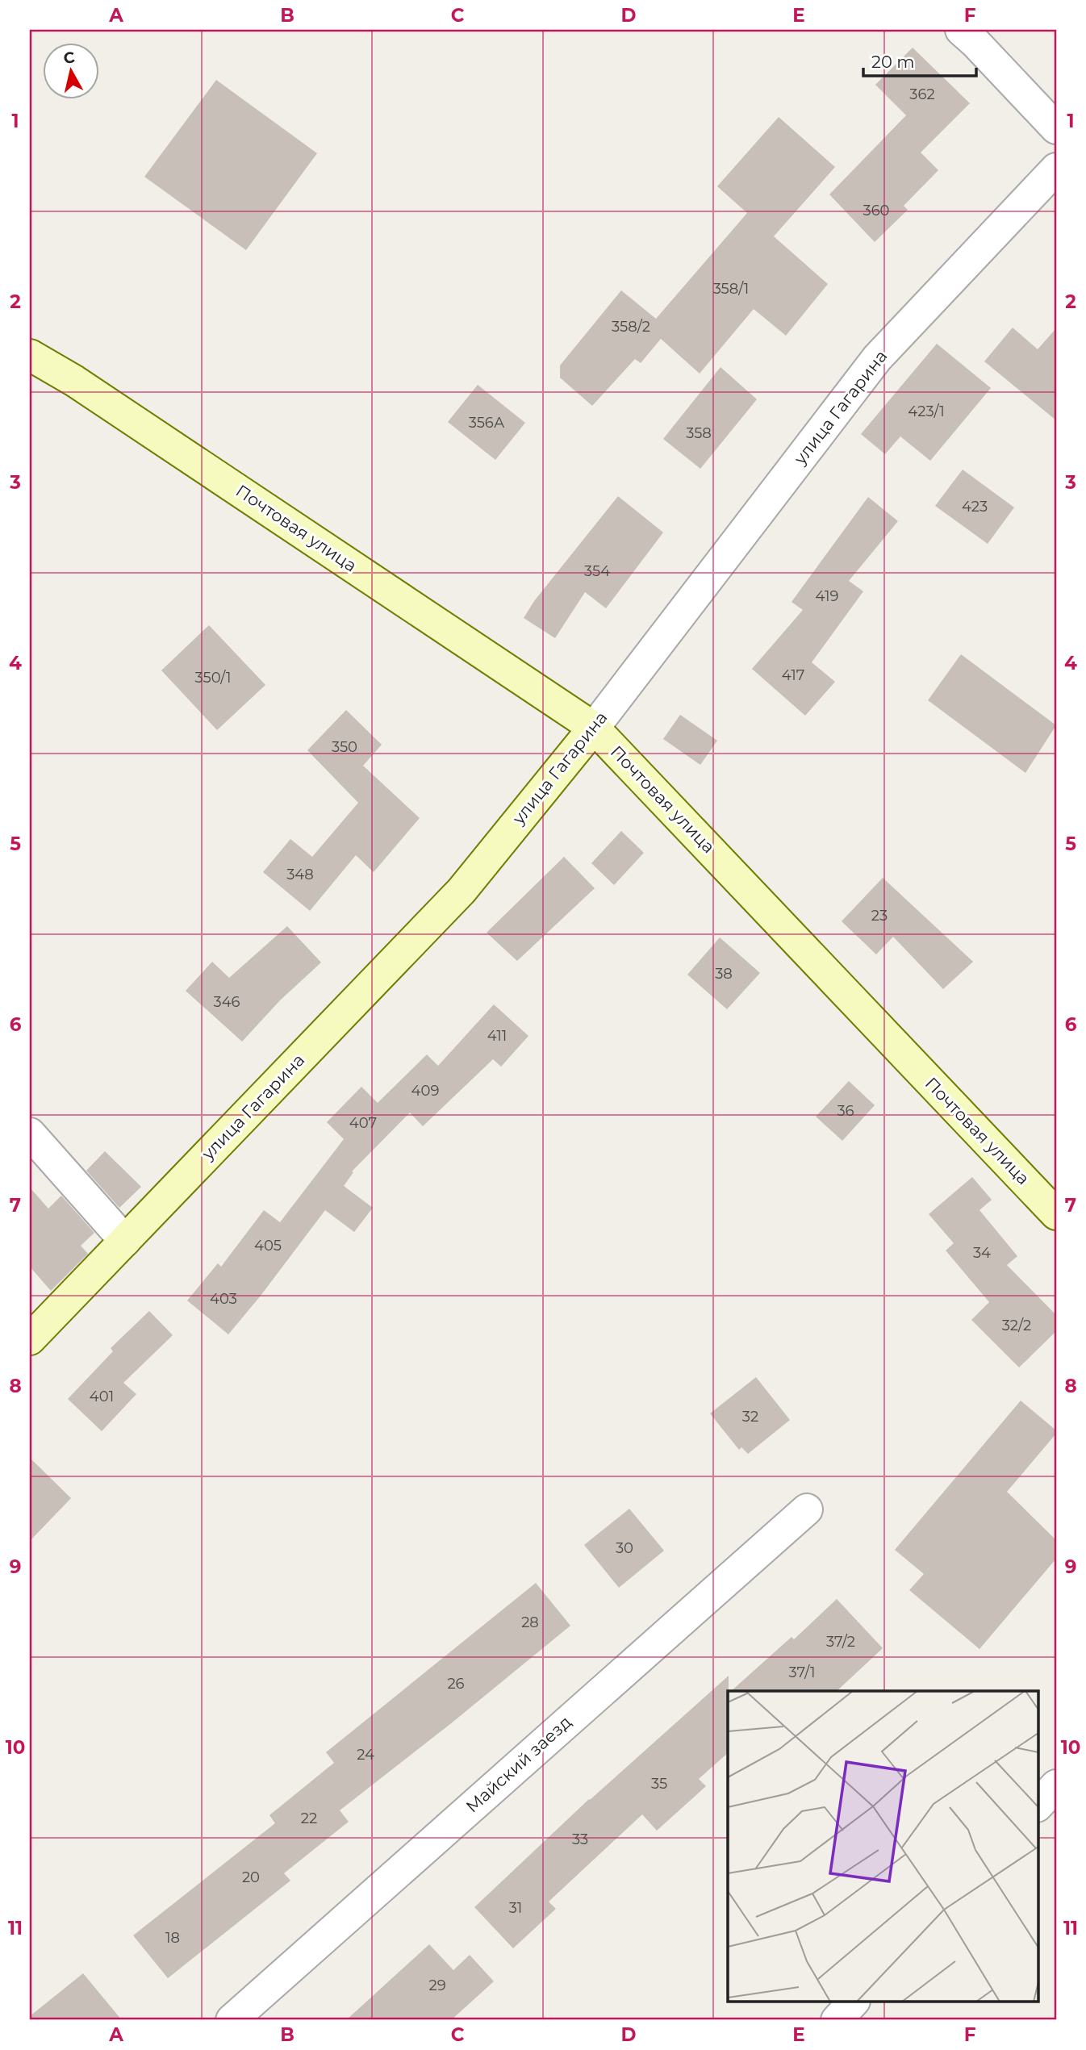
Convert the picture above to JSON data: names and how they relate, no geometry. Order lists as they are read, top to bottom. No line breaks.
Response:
{"streets":{"main road":["улица Гагарина","Почтовая улица"],"street":["Майский заезд"]},"crossings":[["улица Гагарина","Почтовая улица"]],"house_numbers":["362","360","358/1","358/2","423/1","356А","358","423","354","419","417","350/1","350","348","23","38","346","411","409","36","407","405","34","403","32/2","401","32","30","28","37/2","37/1","26","24","35","22","33","20","31","18","29"],"scale_bar":"20 m","north":"top","grid":{"columns":["A","B","C","D","E","F"],"rows":["1","2","3","4","5","6","7","8","9","10","11"]}}
